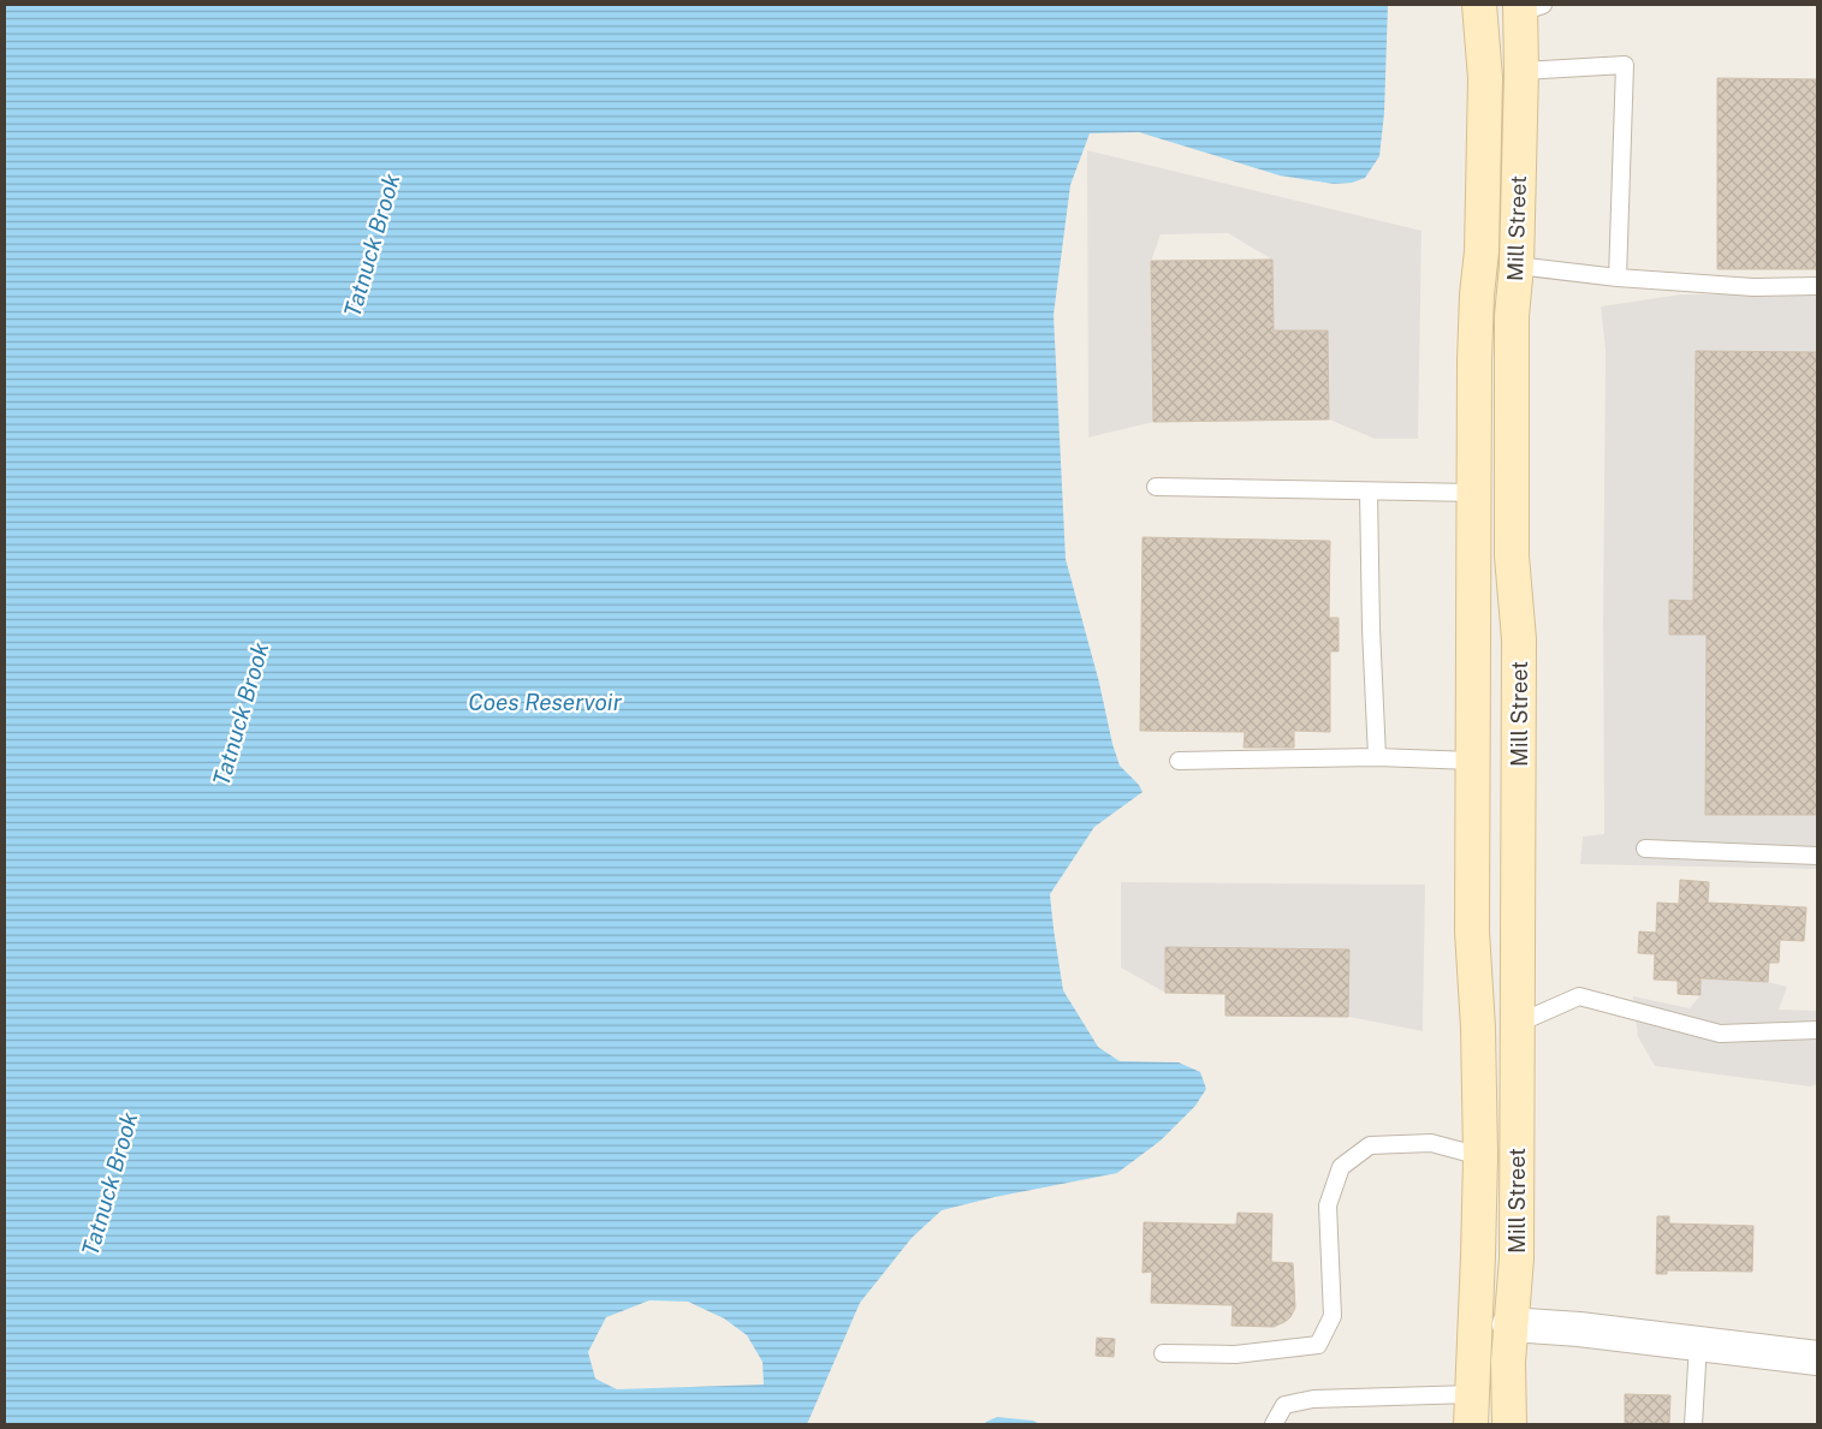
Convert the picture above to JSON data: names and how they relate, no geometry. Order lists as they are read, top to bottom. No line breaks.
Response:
{"streets":{"main road":["Mill Street"]},"water":["Tatnuck Brook","Coes Reservoir"]}
